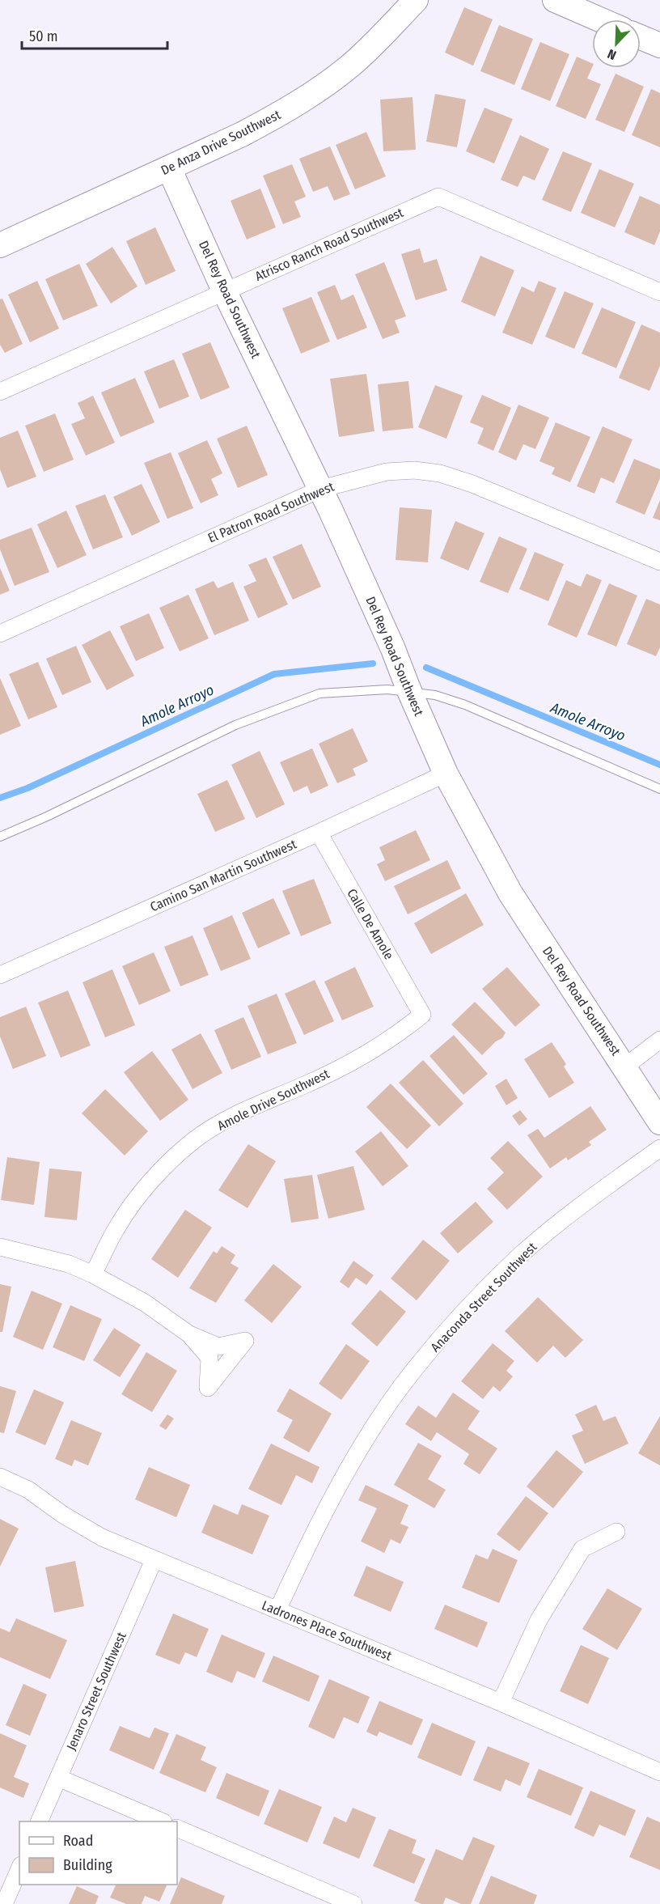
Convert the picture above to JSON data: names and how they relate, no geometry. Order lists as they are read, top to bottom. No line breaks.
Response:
{"streets":{"street":["De Anza Drive Southwest","Atrisco Ranch Road Southwest","Del Rey Road Southwest","El Patron Road Southwest","Camino San Martin Southwest","Calle De Amole","Amole Drive Southwest","Anaconda Street Southwest","Ladrones Place Southwest","Jenaro Street Southwest"]},"crossings":[["De Anza Drive Southwest","Del Rey Road Southwest"],["Atrisco Ranch Road Southwest","Del Rey Road Southwest"],["Del Rey Road Southwest","El Patron Road Southwest"],["Del Rey Road Southwest","Camino San Martin Southwest"],["Camino San Martin Southwest","Calle De Amole"],["Calle De Amole","Amole Drive Southwest"],["Anaconda Street Southwest","Ladrones Place Southwest"],["Ladrones Place Southwest","Jenaro Street Southwest"]],"water":["Amole Arroyo"],"legend":["Road","Building"],"scale_bar":"50 m","north":"bottom left"}
